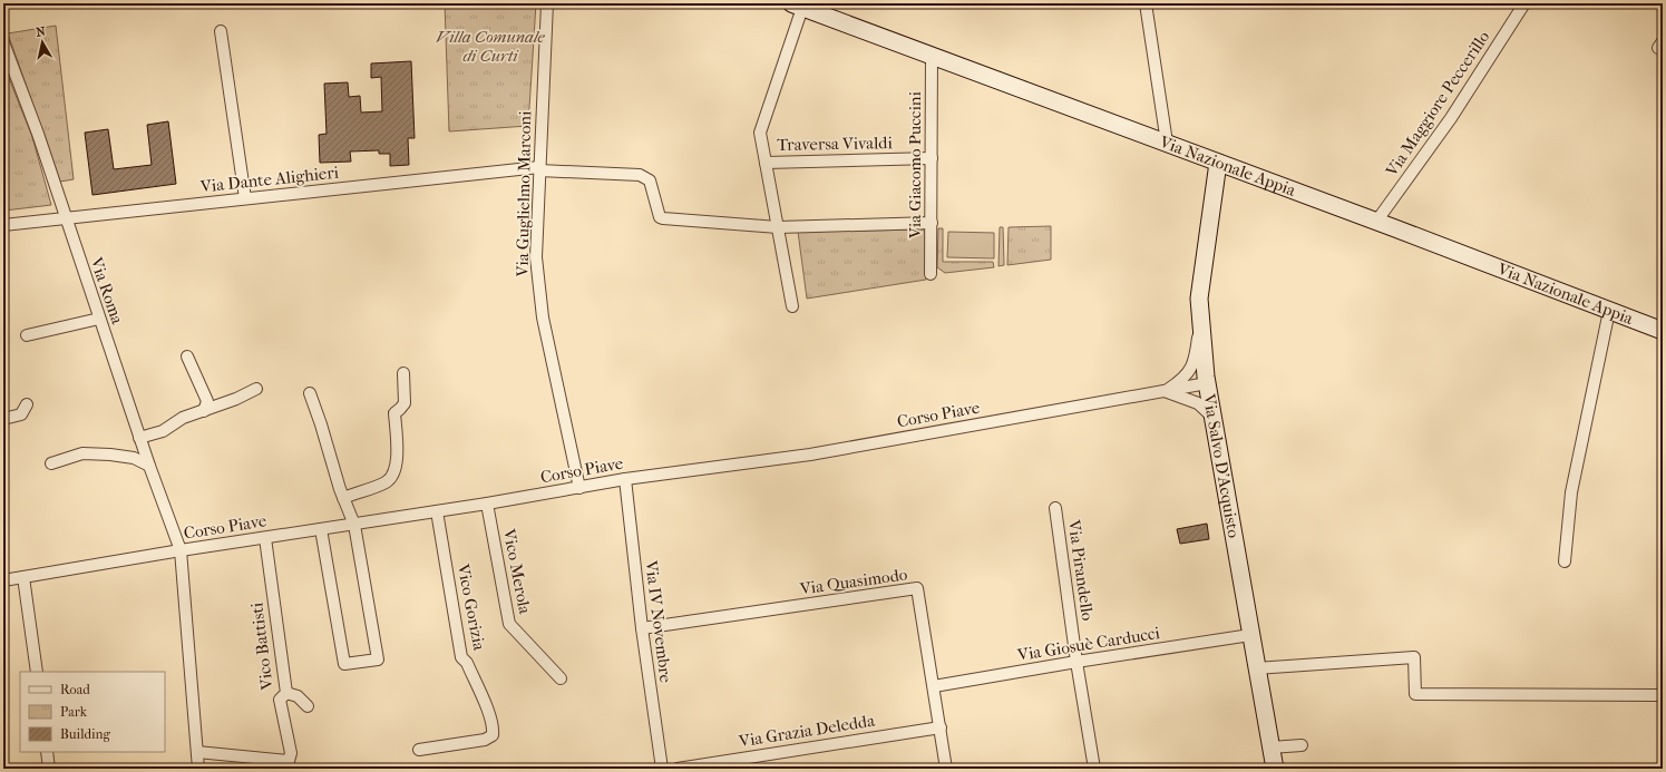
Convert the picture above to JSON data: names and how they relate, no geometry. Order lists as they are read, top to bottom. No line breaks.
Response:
{"streets":{"main road":["Via Nazionale Appia","Via Salvo D'Acquisto"],"street":["Via Maggiore Peccerillo","Traversa Vivaldi","Via Giacomo Puccini","Via Dante Alighieri","Via Guglielmo Marconi","Via Roma","Corso Piave","Via Pirandello","Vico Merola","Via Quasimodo","Vico Gorizia","Via IV Novembre","Via Giosuè Carducci","Vico Battisti","Via Grazia Deledda"]},"crossings":[["Via Maggiore Peccerillo","Via Nazionale Appia"],["Traversa Vivaldi","Via Giacomo Puccini"],["Via Giacomo Puccini","Via Nazionale Appia"],["Via Nazionale Appia","Via Salvo D'Acquisto"],["Via Dante Alighieri","Via Guglielmo Marconi"],["Via Dante Alighieri","Via Roma"],["Via Guglielmo Marconi","Corso Piave"],["Via Roma","Corso Piave"],["Via Roma","Vico Battisti"],["Corso Piave","Via Salvo D'Acquisto"],["Corso Piave","Vico Merola"],["Corso Piave","Vico Gorizia"],["Corso Piave","Via IV Novembre"],["Corso Piave","Vico Battisti"],["Via Salvo D'Acquisto","Via Giosuè Carducci"],["Via Pirandello","Via Giosuè Carducci"],["Via Quasimodo","Via IV Novembre"],["Via Quasimodo","Via Giosuè Carducci"],["Via Quasimodo","Via Grazia Deledda"]],"parks":["Villa Comunale di Curti"],"legend":["Road","Park","Building"],"north":"top"}
